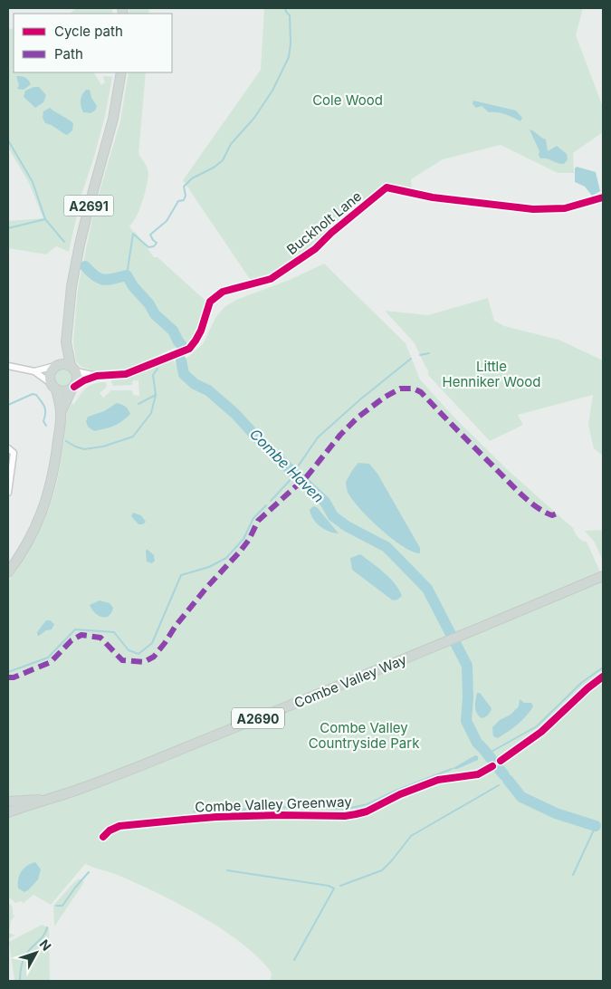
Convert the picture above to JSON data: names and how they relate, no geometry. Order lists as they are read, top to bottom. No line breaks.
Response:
{"streets":{"main road":["A2691","Combe Valley Way","A2690"],"street":["Buckholt Lane"],"cycle path":["Combe Valley Greenway"]},"crossings":[["A2691","Buckholt Lane"]],"water":["Combe Haven"],"parks":["Cole Wood","Little Henniker Wood","Combe Valley Countryside Park"],"legend":["Cycle path","Path"],"north":"top right"}
